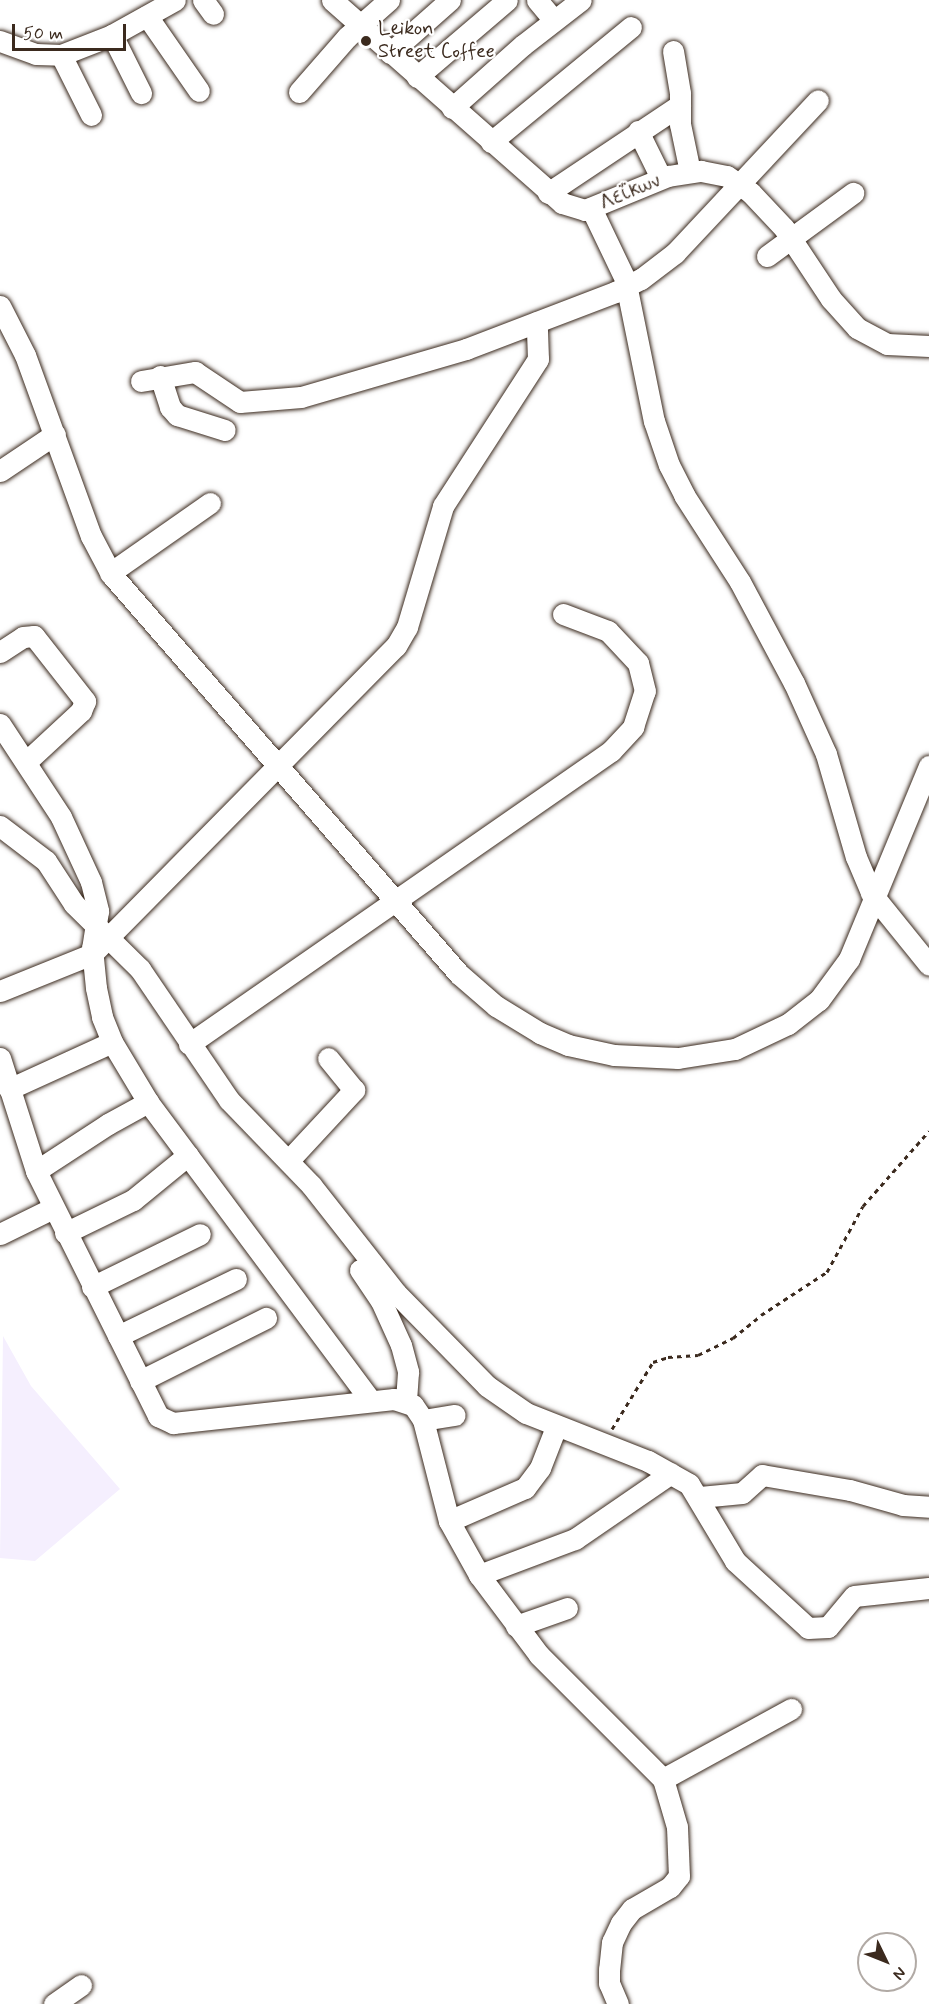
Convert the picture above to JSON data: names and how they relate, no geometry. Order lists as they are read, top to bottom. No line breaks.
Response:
{"streets":{"street":["Λεΐκων"]},"places":["Leikon Street Coffee"],"scale_bar":"50 m","north":"bottom right"}
